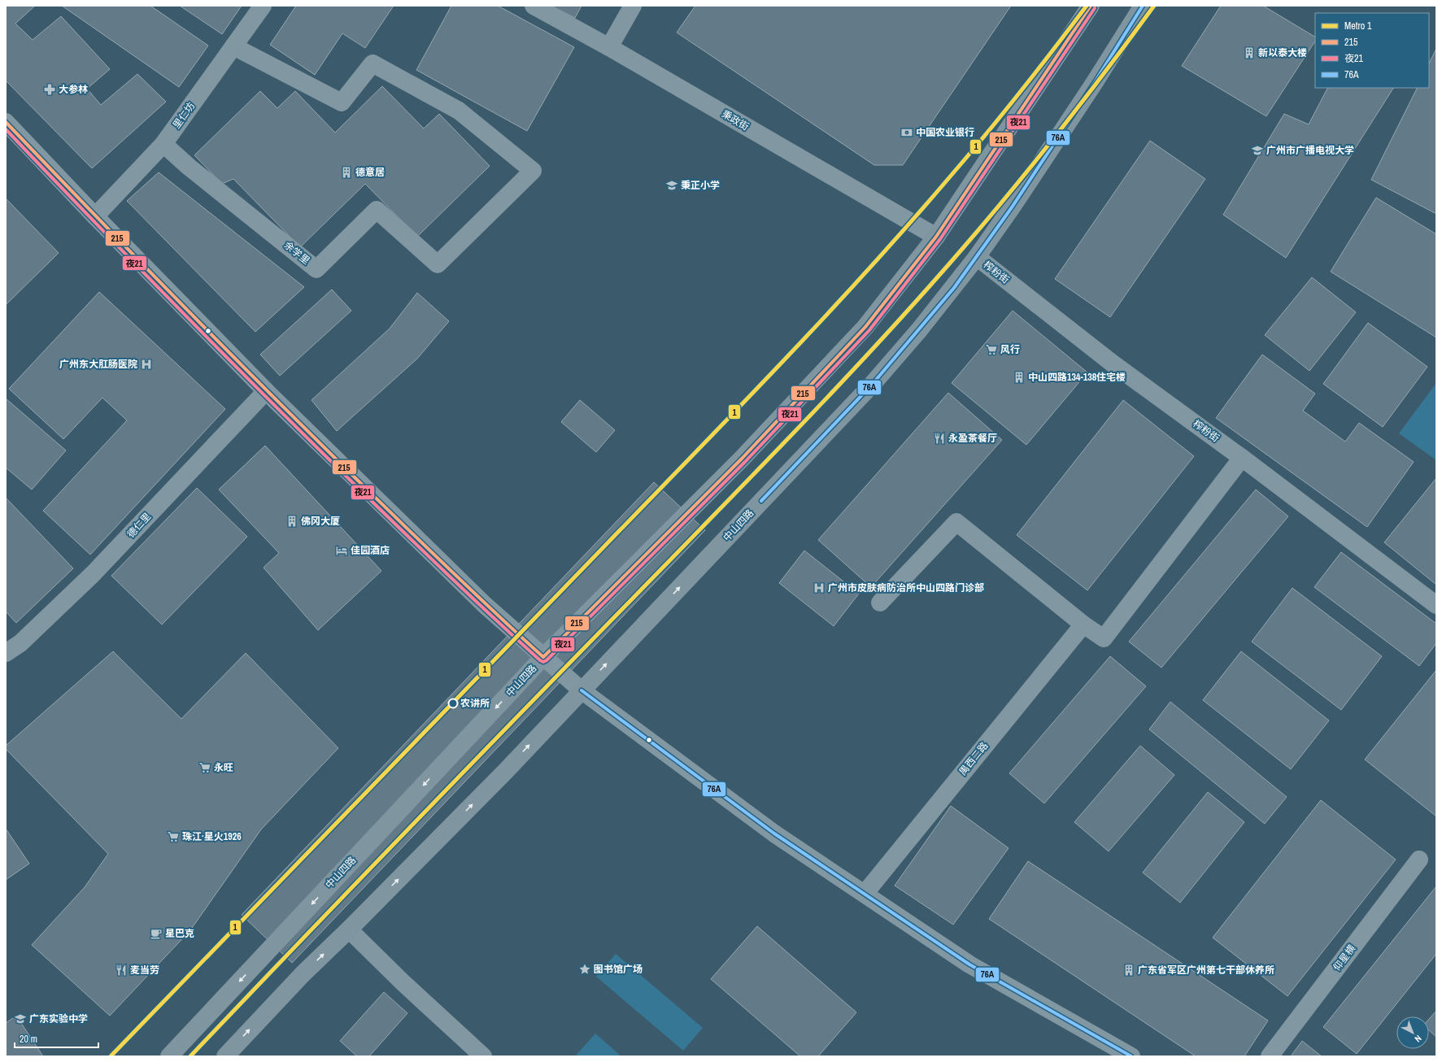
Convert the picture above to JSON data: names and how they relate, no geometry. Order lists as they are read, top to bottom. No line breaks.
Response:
{"streets":{"main road":["中山四路"],"street":["里仁坊","秉政街","余学里","榨粉街","德仁里","禺西二路","仰星横"]},"crossings":[["里仁坊","余学里"],["秉政街","中山四路"],["榨粉街","中山四路"]],"places":{"building":["新以泰大楼","德意居","中山四路134-138住宅楼","佛冈大厦","广东省军区广州第七干部休养所"],"pharmacy":["大参林"],"bank":["中国农业银行"],"school or university":["广州市广播电视大学","秉正小学","广东实验中学"],"supermarket":["风行","永旺","珠江·星火1926"],"hospital":["广州东大肛肠医院","广州市皮肤病防治所中山四路门诊部"],"restaurant":["永盈茶餐厅","麦当劳"],"hotel":["佳园酒店"],"other":["农讲所"],"cafe":["星巴克"],"place":["图书馆广场"]},"lines":["metro line 1","transit line 215","transit line 76A","transit line 夜21"],"legend":["Metro 1","215","夜21","76A"],"scale_bar":"20 m","north":"bottom right"}
